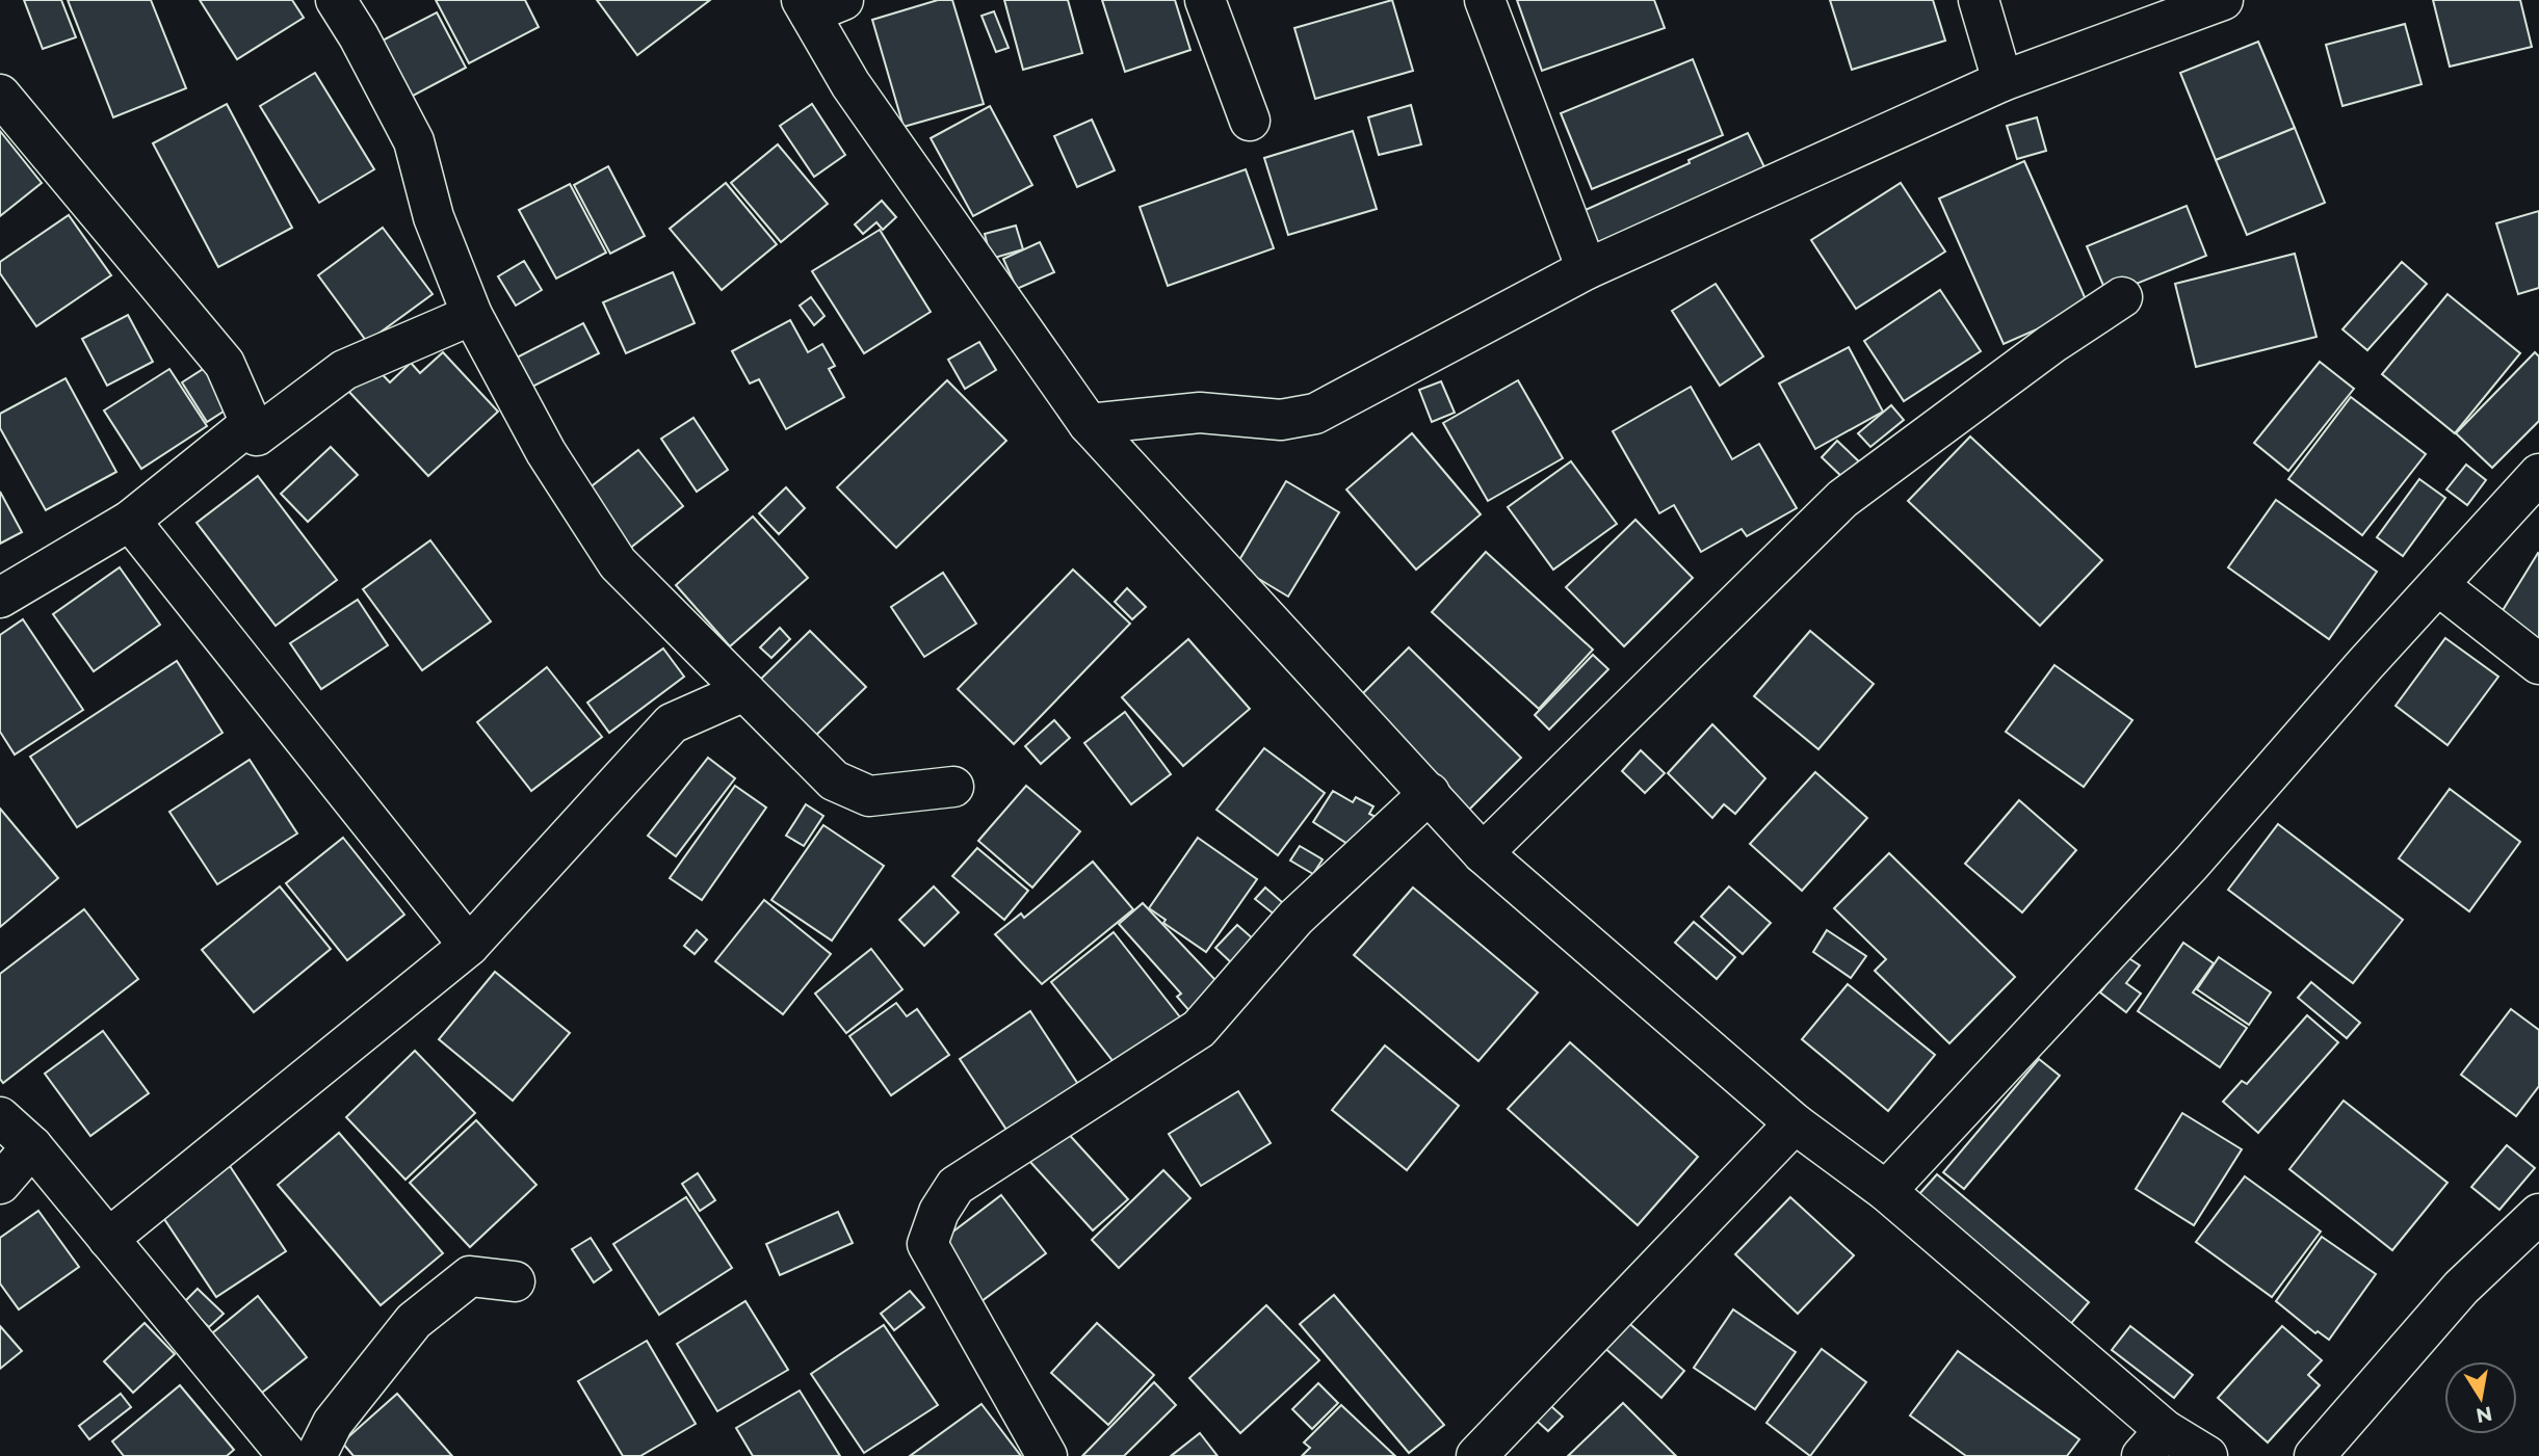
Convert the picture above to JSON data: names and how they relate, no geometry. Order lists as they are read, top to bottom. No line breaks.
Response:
{"north":"bottom"}
